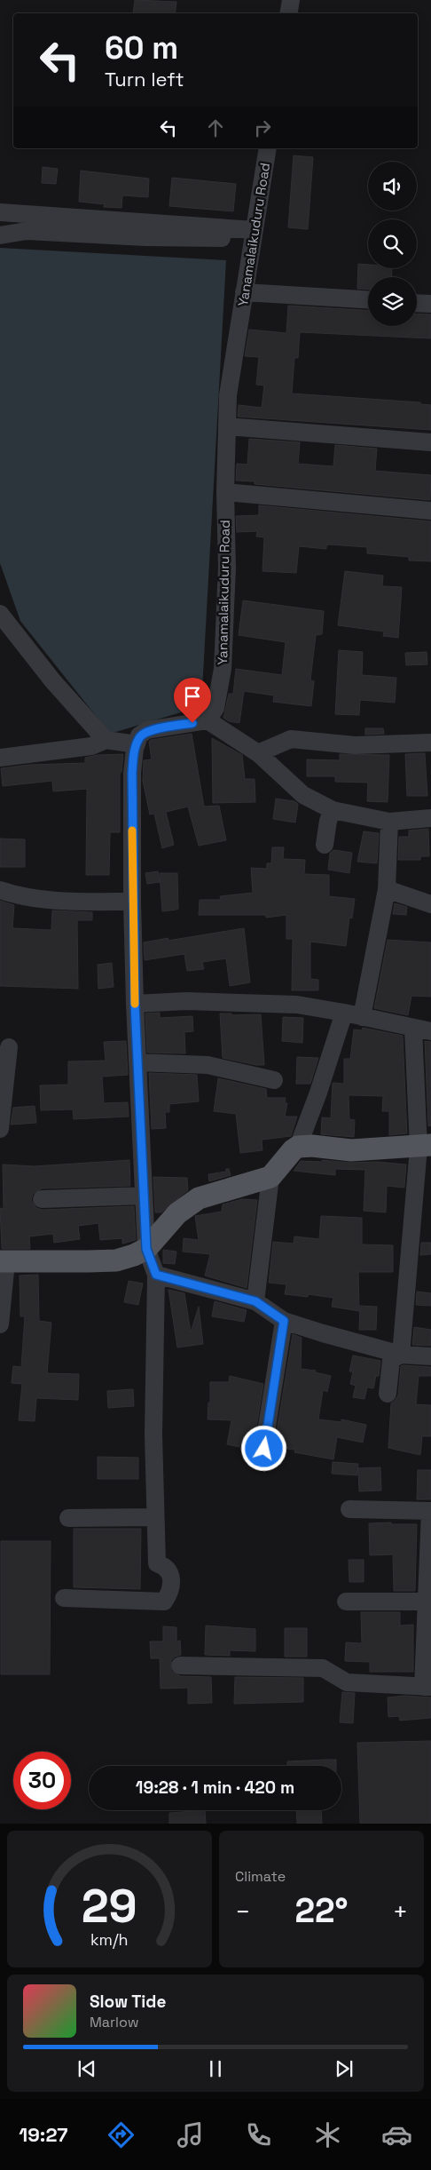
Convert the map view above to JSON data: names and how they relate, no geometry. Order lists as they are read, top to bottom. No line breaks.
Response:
{"streets":{"street":["Yanamalaikuduru Road"]},"page":{"turn":["60 m","Turn left"],"limit":"30","trip":"19:28 · 1 min · 420 m","tile":"Climate","heat":["−","22°","+"],"song":["Slow Tide","Marlow"],"tabs":"19:27","gauge":["29","km/h"]}}
